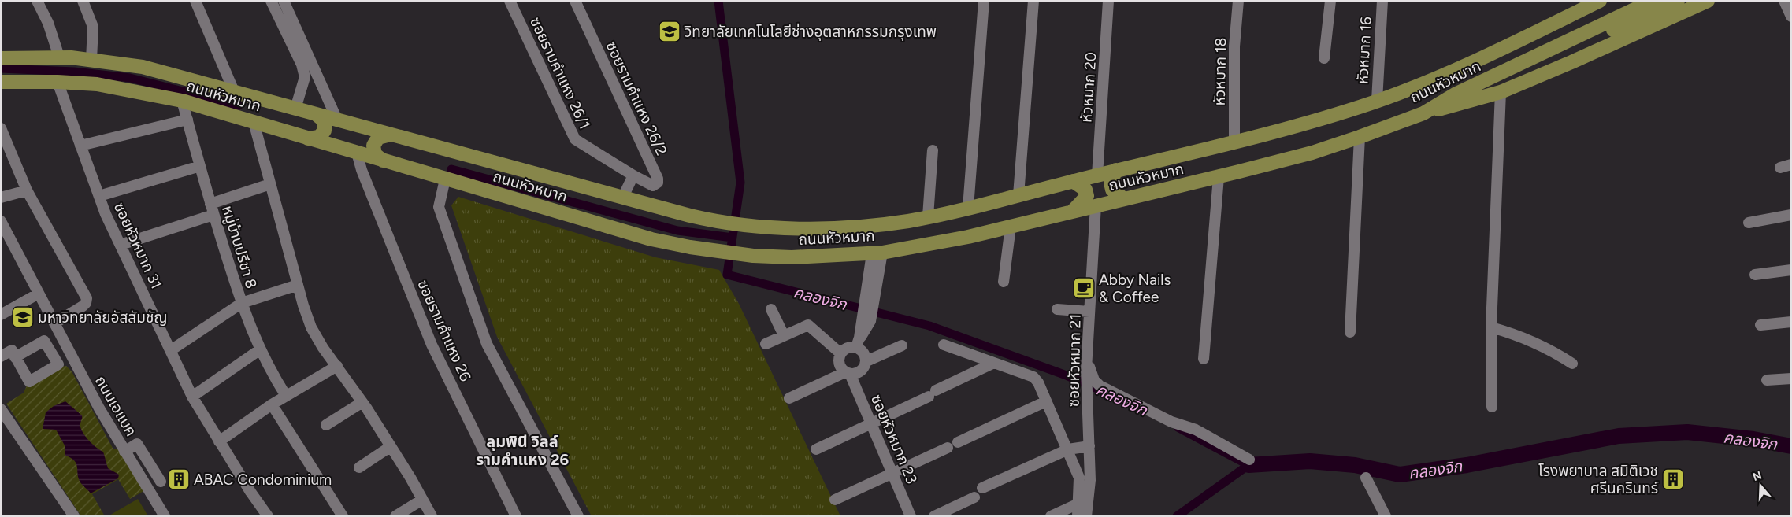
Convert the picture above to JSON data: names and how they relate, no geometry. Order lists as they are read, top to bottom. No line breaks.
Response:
{"streets":{"main road":["ถนนหัวหมาก"],"street":["หัวหมาก 16","หัวหมาก 18","ซอยรามคำแหง 26/1","หัวหมาก 20","ซอยรามคำแหง 26/2","ซอยหัวหมาก 31","หมู่บ้านปรีชา 8","ซอยรามคำแหง 26","ซอยหัวหมาก 21","ถนนเอแบค","ซอยหัวหมาก 23"]},"crossings":[["หัวหมาก 16","ถนนหัวหมาก"],["หัวหมาก 18","ถนนหัวหมาก"],["ซอยรามคำแหง 26/1","ซอยรามคำแหง 26/2"],["ถนนหัวหมาก","หัวหมาก 20"],["ถนนหัวหมาก","ซอยหัวหมาก 31"],["ถนนหัวหมาก","หมู่บ้านปรีชา 8"],["ถนนหัวหมาก","ซอยรามคำแหง 26"],["ถนนหัวหมาก","ซอยหัวหมาก 21"]],"districts":["ลุมพินี วิลล์ รามคำแหง 26"],"water":["คลองจิก"],"places":{"school or university":["วิทยาลัยเทคโนโลยีช่างอุตสาหกรรมกรุงเทพ","มหาวิทยาลัยอัสสัมชัญ"],"cafe":["Abby Nails & Coffee"],"building":["ABAC Condominium","โรงพยาบาล สมิติเวช ศรีนครินทร์"]},"north":"top"}
